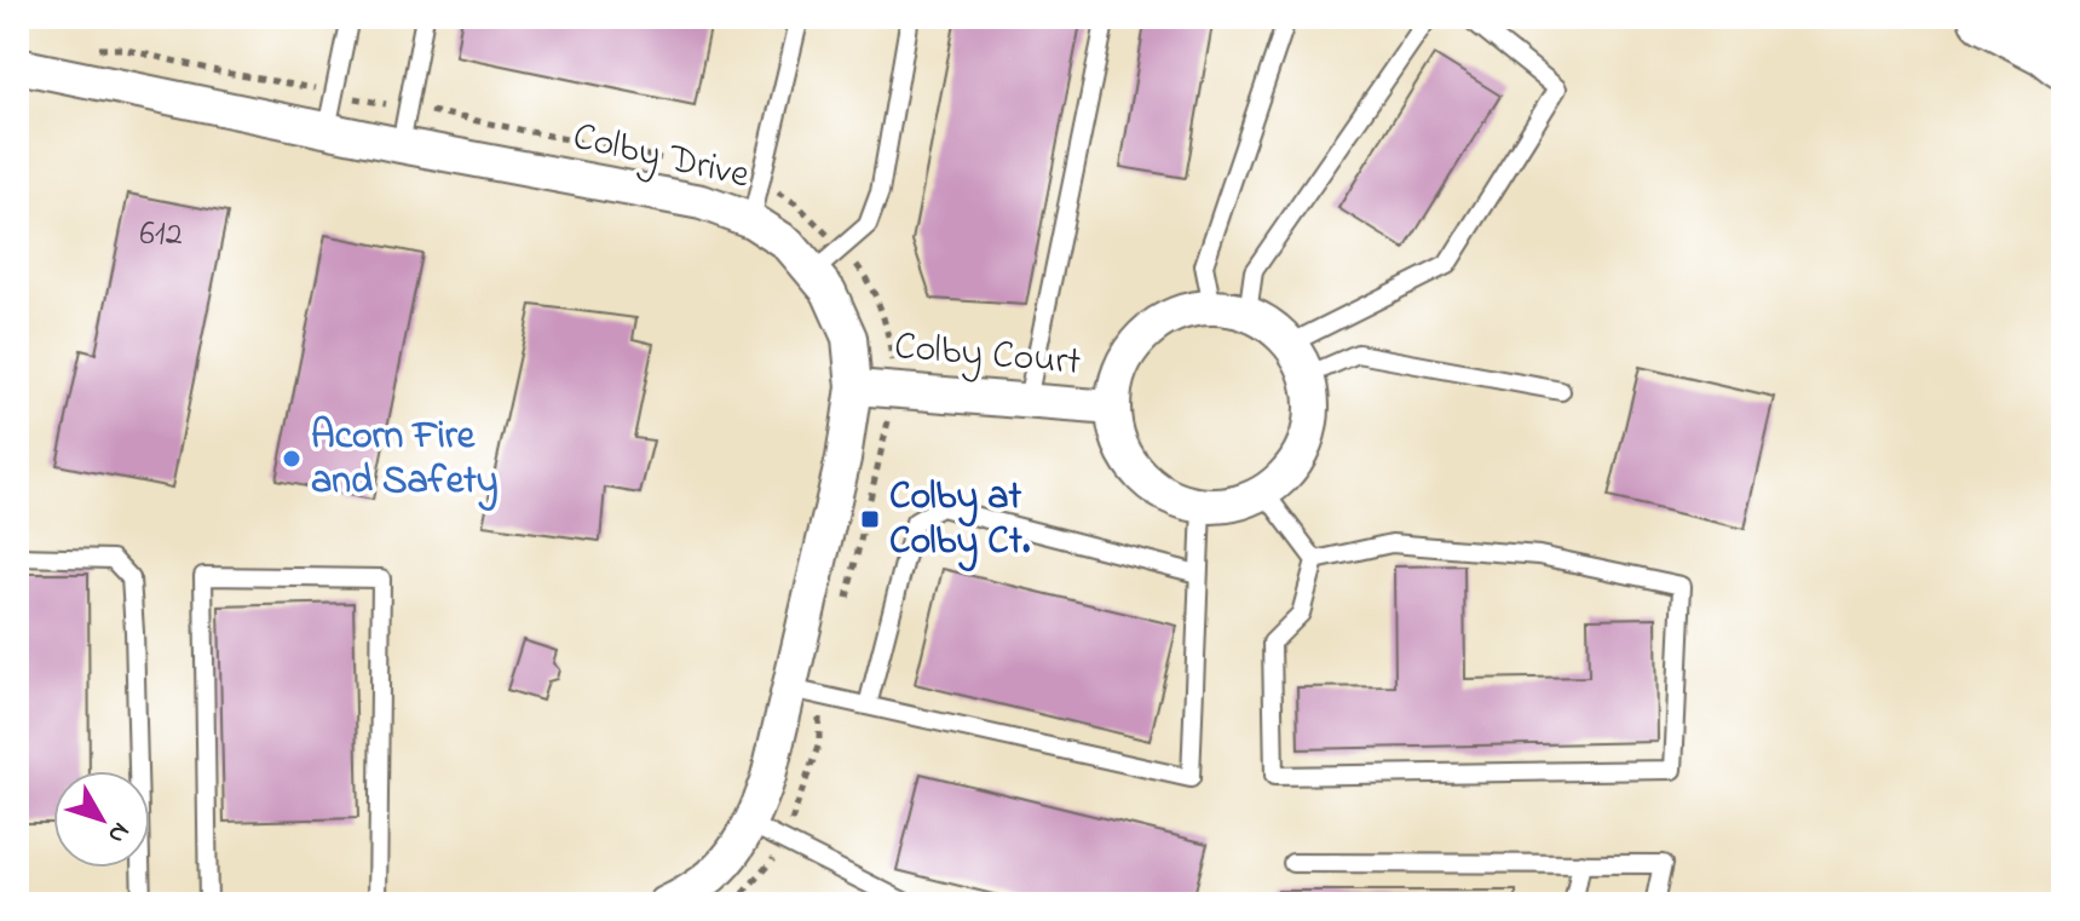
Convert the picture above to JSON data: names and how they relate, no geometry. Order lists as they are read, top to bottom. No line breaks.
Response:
{"streets":{"street":["Colby Drive","Colby Court"]},"crossings":[["Colby Drive","Colby Court"]],"places":{"other":["Acorn Fire and Safety"],"transit":["Colby at Colby Ct."]},"house_numbers":["612"],"north":"bottom right"}
